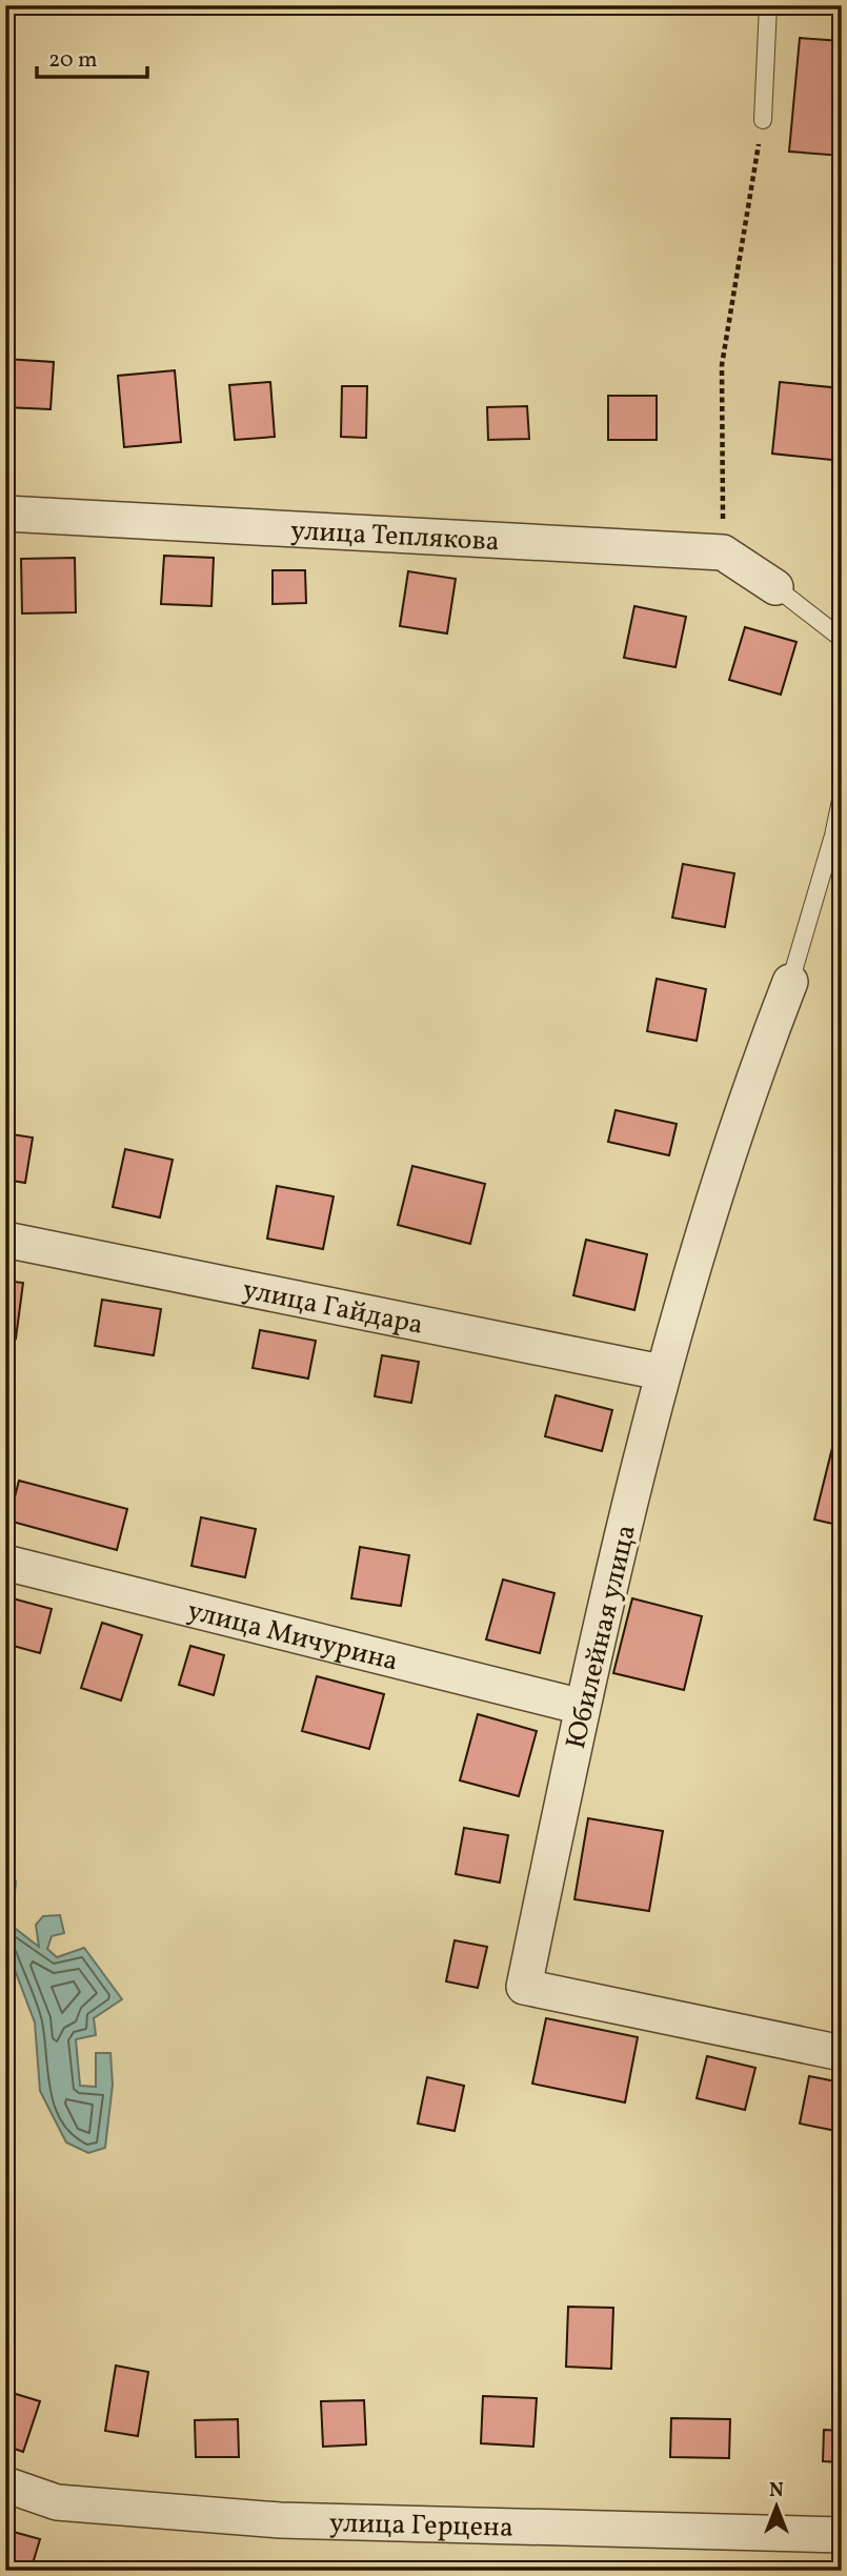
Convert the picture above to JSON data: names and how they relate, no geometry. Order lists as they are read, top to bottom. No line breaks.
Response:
{"streets":{"street":["улица Теплякова","улица Гайдара","улица Мичурина","Юбилейная улица","улица Герцена"]},"crossings":[["улица Гайдара","Юбилейная улица"],["улица Мичурина","Юбилейная улица"]],"scale_bar":"20 m","north":"top"}
